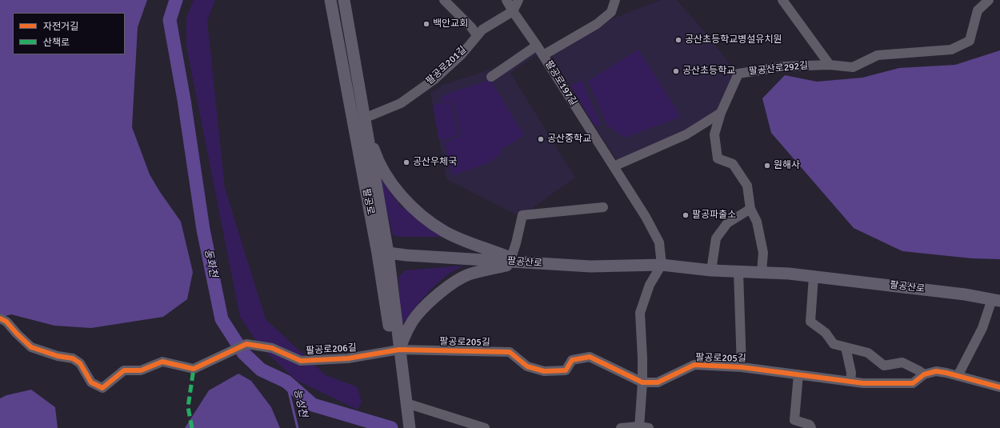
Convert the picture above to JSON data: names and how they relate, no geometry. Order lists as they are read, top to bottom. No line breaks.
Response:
{"streets":{"main road":["팔공로","팔공산로"],"street":["팔공로201길","팔공산로292길","팔공로197길","팔공로205길","팔공로206길"]},"crossings":[["팔공로201길","팔공로197길"],["팔공로201길","팔공로"],["팔공산로292길","팔공산로"],["팔공로197길","팔공산로"],["팔공로","팔공산로"],["팔공로","팔공로205길"],["팔공로","팔공로206길"],["팔공로205길","팔공로206길"]],"water":["동화천","능성천"],"places":["백안교회","공산초등학교병설유치원","공산초등학교","공산중학교","공산우체국","원해사","팔공파출소"],"legend":["자전거길","산책로"]}
